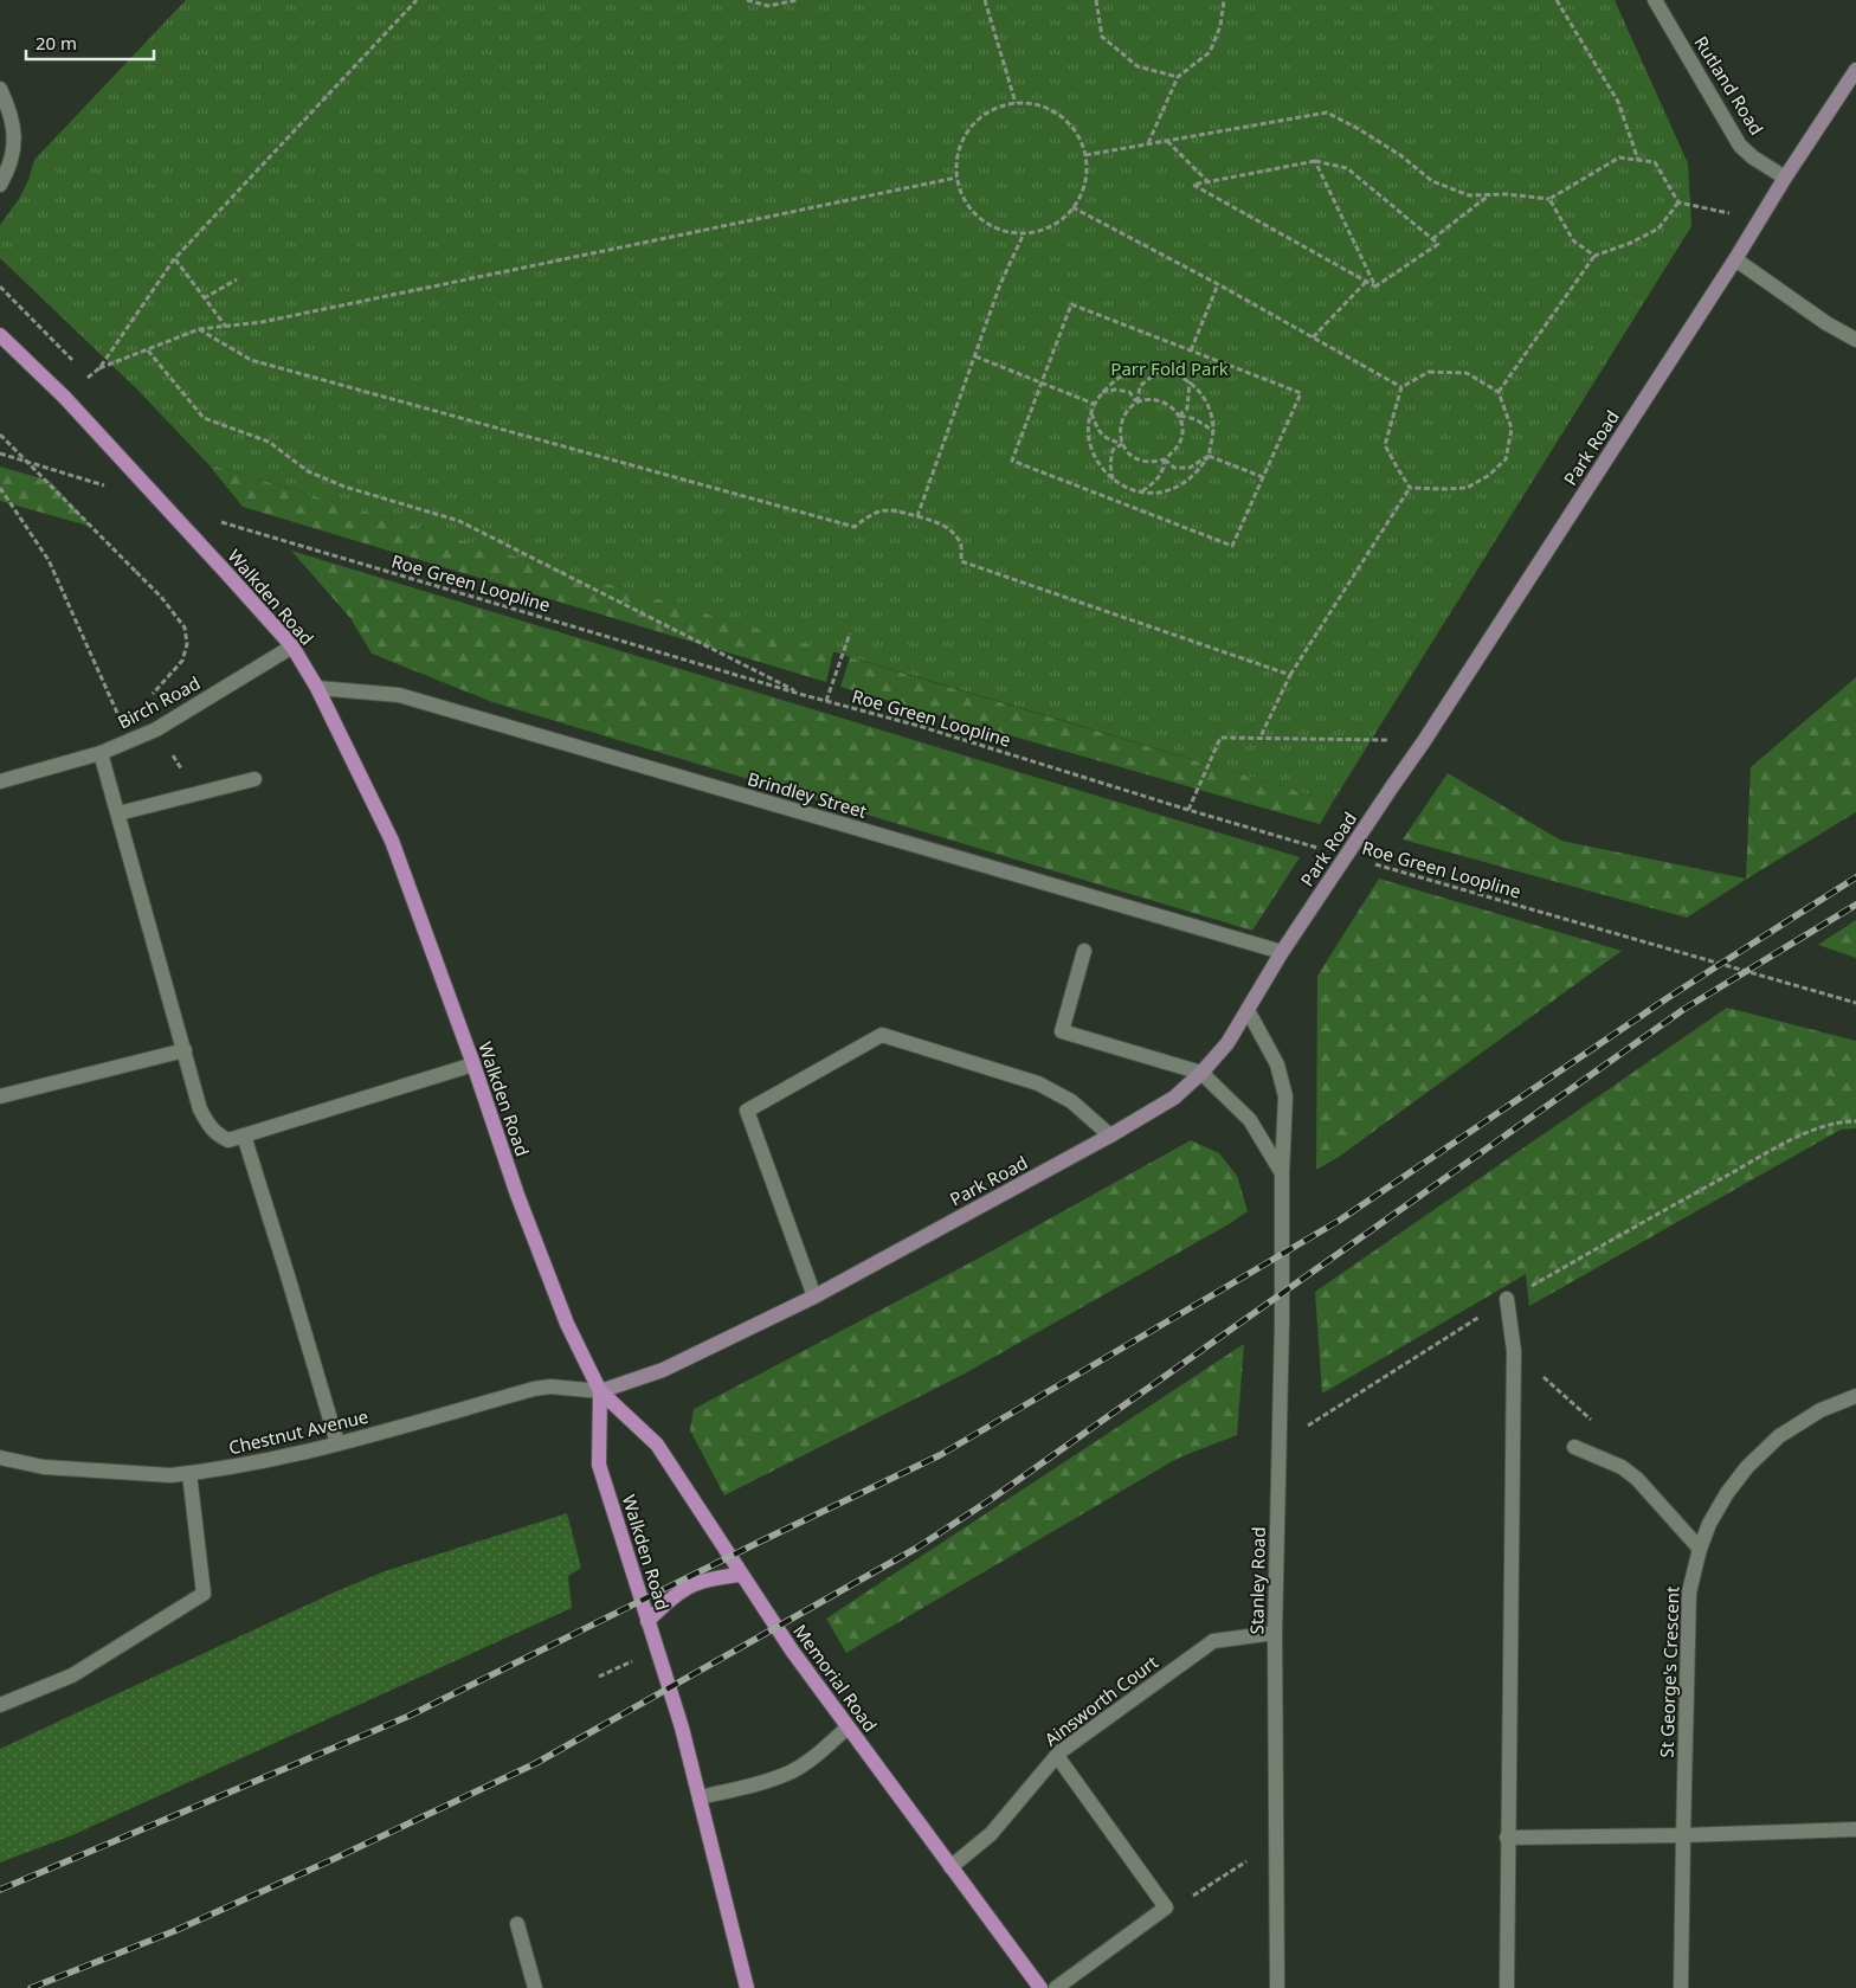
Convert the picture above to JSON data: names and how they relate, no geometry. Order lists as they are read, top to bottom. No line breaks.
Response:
{"streets":{"main road":["Walkden Road","Memorial Road"],"street":["Rutland Road","Park Road","Birch Road","Brindley Street","Chestnut Avenue","Stanley Road","St George's Crescent","Ainsworth Court"],"path":["Roe Green Loopline"]},"crossings":[["Rutland Road","Park Road"],["Park Road","Walkden Road"],["Park Road","Brindley Street"],["Park Road","Chestnut Avenue"],["Park Road","Stanley Road"],["Park Road","Memorial Road"],["Walkden Road","Birch Road"],["Walkden Road","Brindley Street"],["Walkden Road","Chestnut Avenue"],["Walkden Road","Memorial Road"],["Chestnut Avenue","Memorial Road"],["Stanley Road","Ainsworth Court"],["Memorial Road","Ainsworth Court"]],"parks":["Parr Fold Park"],"scale_bar":"20 m"}
